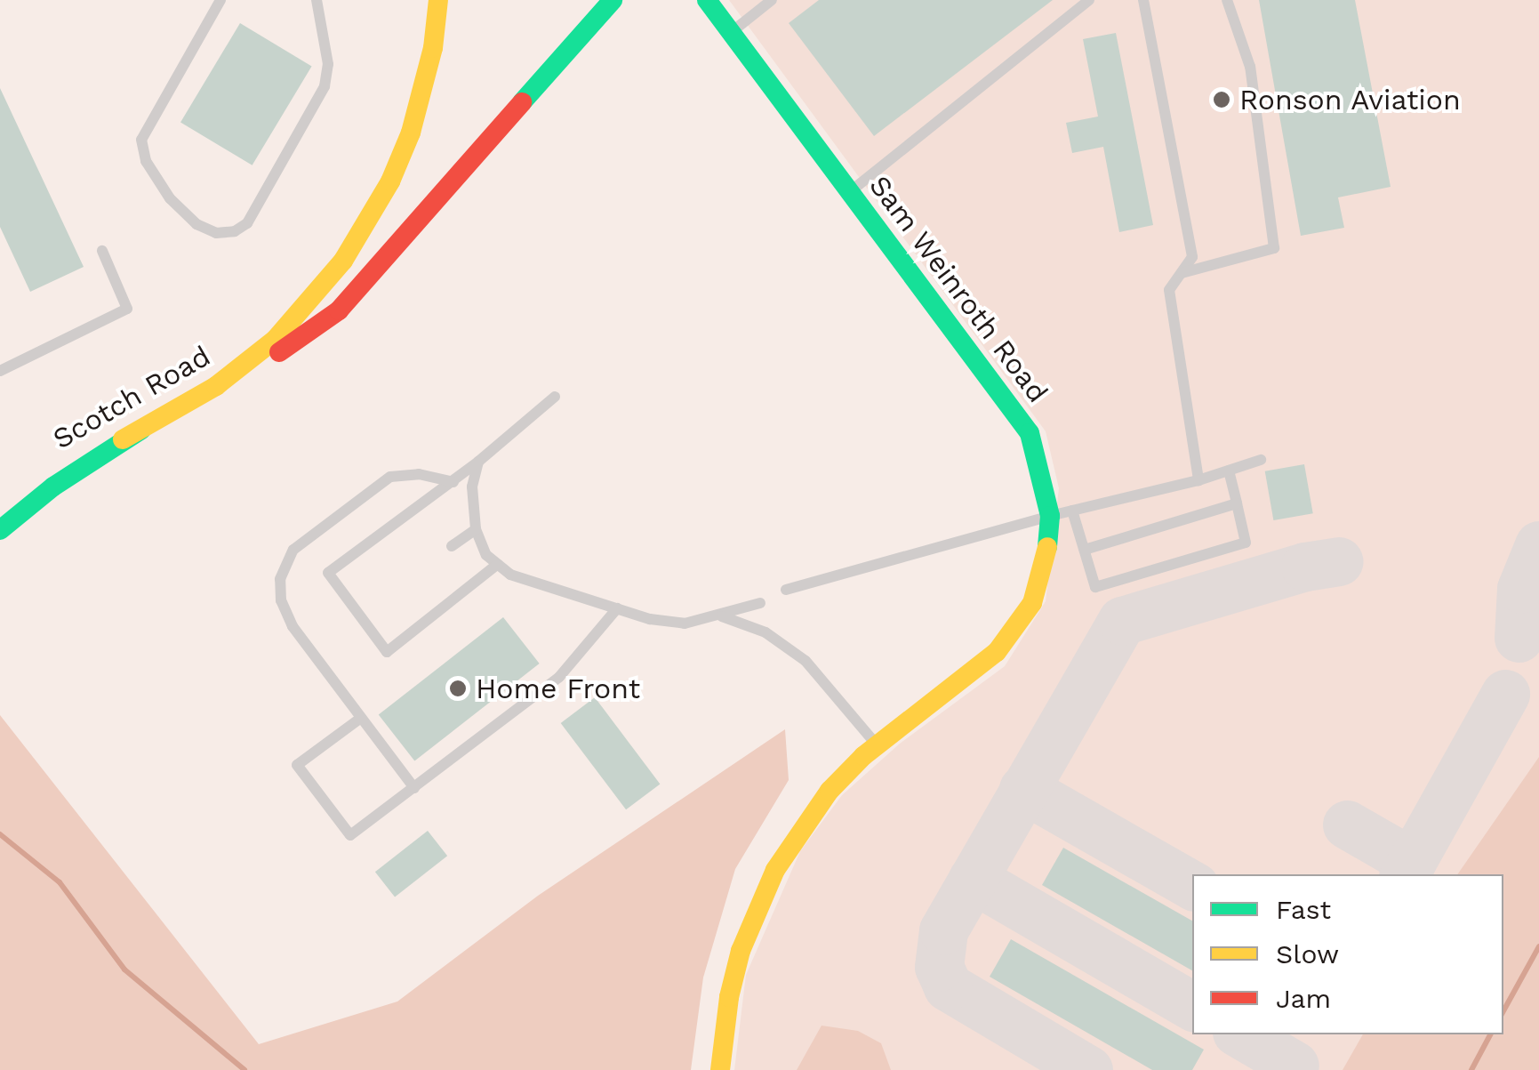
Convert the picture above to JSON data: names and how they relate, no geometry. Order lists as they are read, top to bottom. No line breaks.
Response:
{"streets":{"main road":["Sam Weinroth Road","Scotch Road"]},"places":["Ronson Aviation","Home Front"],"legend":["Fast","Slow","Jam"]}
